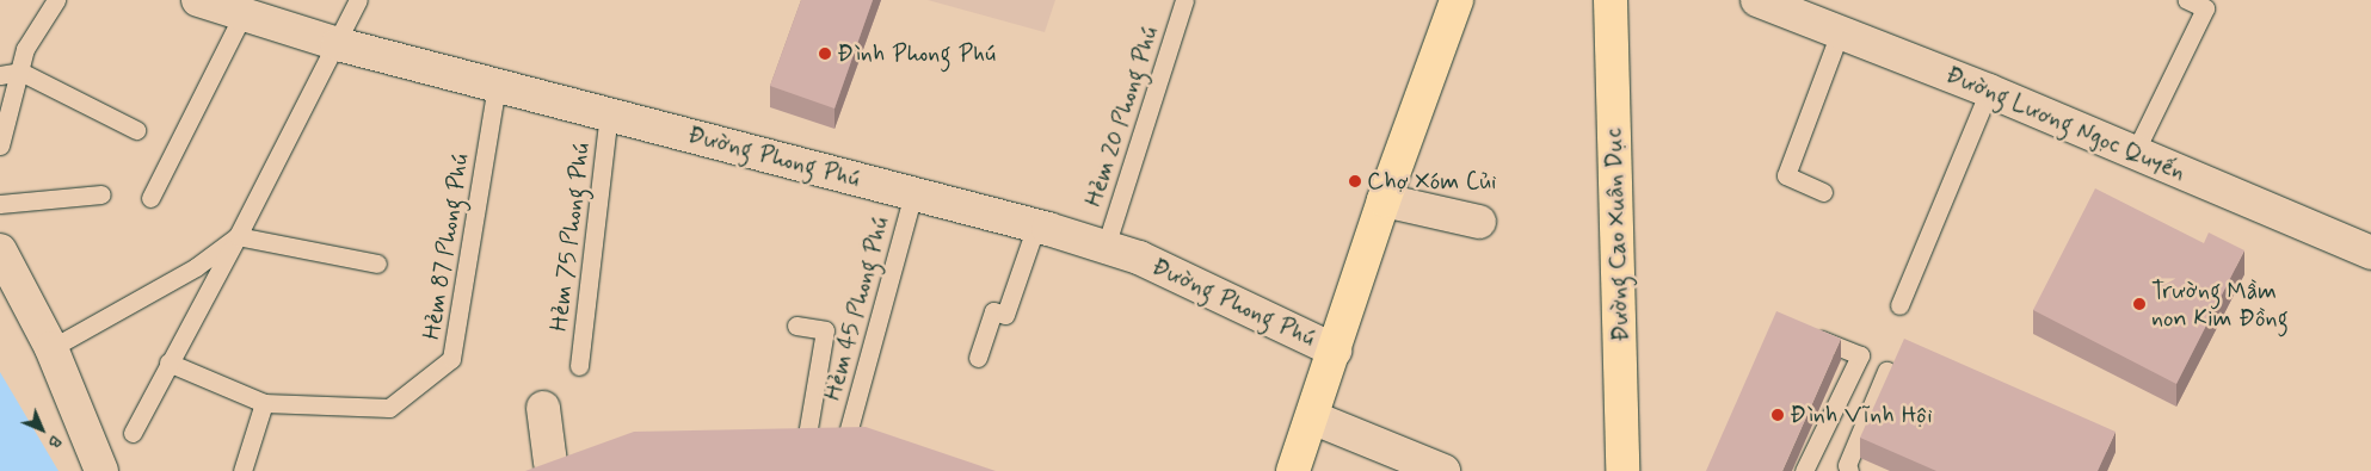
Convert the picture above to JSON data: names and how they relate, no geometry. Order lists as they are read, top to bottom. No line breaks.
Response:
{"streets":{"main road":["Đường Cao Xuân Dục"],"street":["Đường Lương Ngọc Quyến","Đường Phong Phú"],"lane":["Hẻm 20 Phong Phú","Hẻm 75 Phong Phú","Hẻm 87 Phong Phú","Hẻm 45 Phong Phú"]},"crossings":[["Hẻm 20 Phong Phú","Đường Phong Phú"],["Đường Phong Phú","Hẻm 75 Phong Phú"],["Đường Phong Phú","Hẻm 87 Phong Phú"],["Đường Phong Phú","Hẻm 45 Phong Phú"]],"places":["Đình Phong Phú","Chợ Xóm Củi","Trường Mầm non Kim Đồng","Đình Vĩnh Hội"],"north":"bottom right"}
